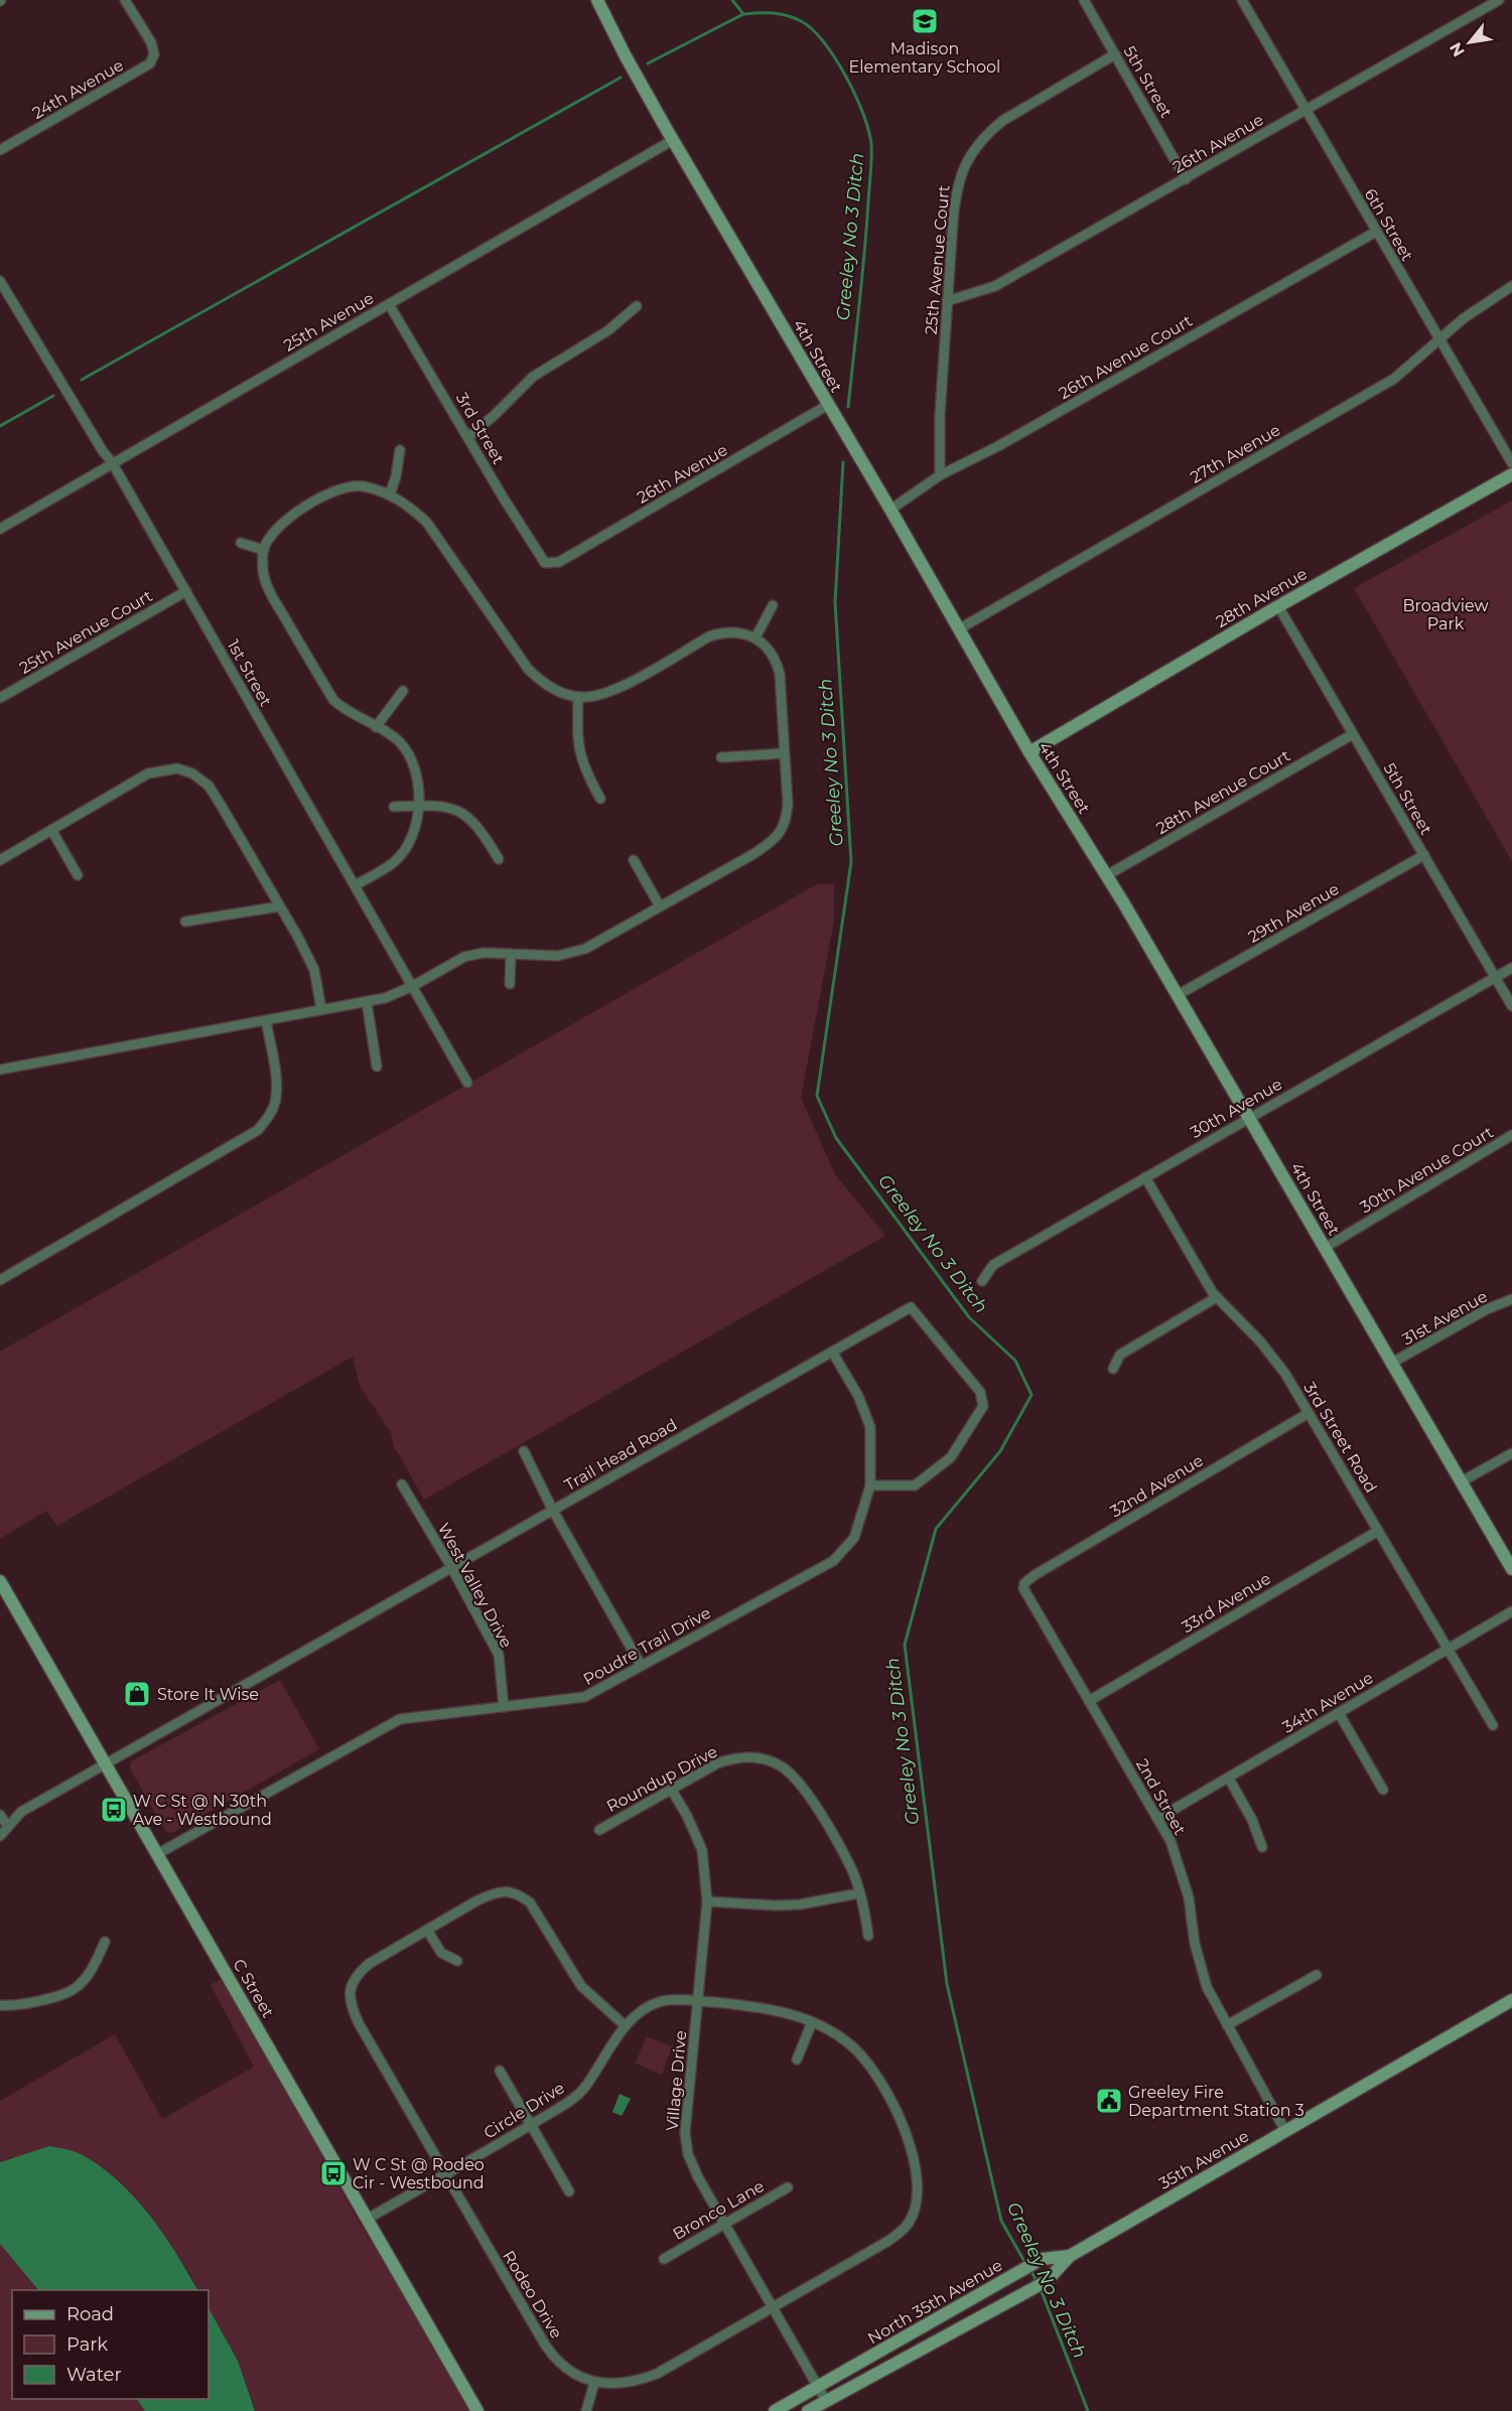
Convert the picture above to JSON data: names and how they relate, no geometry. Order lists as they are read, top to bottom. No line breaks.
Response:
{"streets":{"street":["5th Street","24th Avenue","26th Avenue","6th Street","25th Avenue Court","25th Avenue","4th Street","26th Avenue Court","3rd Street","27th Avenue","28th Avenue","1st Street","28th Avenue Court","29th Avenue","30th Avenue","30th Avenue Court","31st Avenue","3rd Street Road","Trail Head Road","32nd Avenue","West Valley Drive","33rd Avenue","Poudre Trail Drive","34th Avenue","Roundup Drive","2nd Street","C Street","Village Drive","Circle Drive","35th Avenue","Bronco Lane","Rodeo Drive","North 35th Avenue"]},"crossings":[["5th Street","26th Avenue"],["5th Street","25th Avenue Court"],["5th Street","28th Avenue"],["5th Street","28th Avenue Court"],["5th Street","29th Avenue"],["5th Street","30th Avenue"],["26th Avenue","6th Street"],["26th Avenue","25th Avenue Court"],["26th Avenue","4th Street"],["26th Avenue","3rd Street"],["6th Street","26th Avenue Court"],["6th Street","27th Avenue"],["25th Avenue Court","26th Avenue Court"],["25th Avenue Court","1st Street"],["25th Avenue","4th Street"],["25th Avenue","3rd Street"],["25th Avenue","1st Street"],["4th Street","26th Avenue Court"],["4th Street","27th Avenue"],["4th Street","28th Avenue"],["4th Street","28th Avenue Court"],["4th Street","29th Avenue"],["4th Street","30th Avenue"],["4th Street","30th Avenue Court"],["4th Street","31st Avenue"],["30th Avenue","3rd Street Road"],["3rd Street Road","32nd Avenue"],["3rd Street Road","33rd Avenue"],["3rd Street Road","34th Avenue"],["Trail Head Road","West Valley Drive"],["Trail Head Road","Poudre Trail Drive"],["Trail Head Road","C Street"],["32nd Avenue","2nd Street"],["West Valley Drive","Poudre Trail Drive"],["33rd Avenue","2nd Street"],["Poudre Trail Drive","C Street"],["34th Avenue","2nd Street"],["Roundup Drive","Village Drive"],["2nd Street","35th Avenue"],["C Street","Circle Drive"],["Village Drive","Bronco Lane"],["Village Drive","Rodeo Drive"],["Village Drive","North 35th Avenue"],["Circle Drive","Rodeo Drive"],["35th Avenue","North 35th Avenue"]],"water":["Greeley No 3 Ditch"],"parks":["Broadview Park"],"places":{"school or university":["Madison Elementary School"],"shop":["Store It Wise"],"bus stop":["W C St @ N 30th Ave - Westbound","W C St @ Rodeo Cir - Westbound"],"public building":["Greeley Fire Department Station 3"]},"legend":["Road","Park","Water"],"north":"bottom left"}
